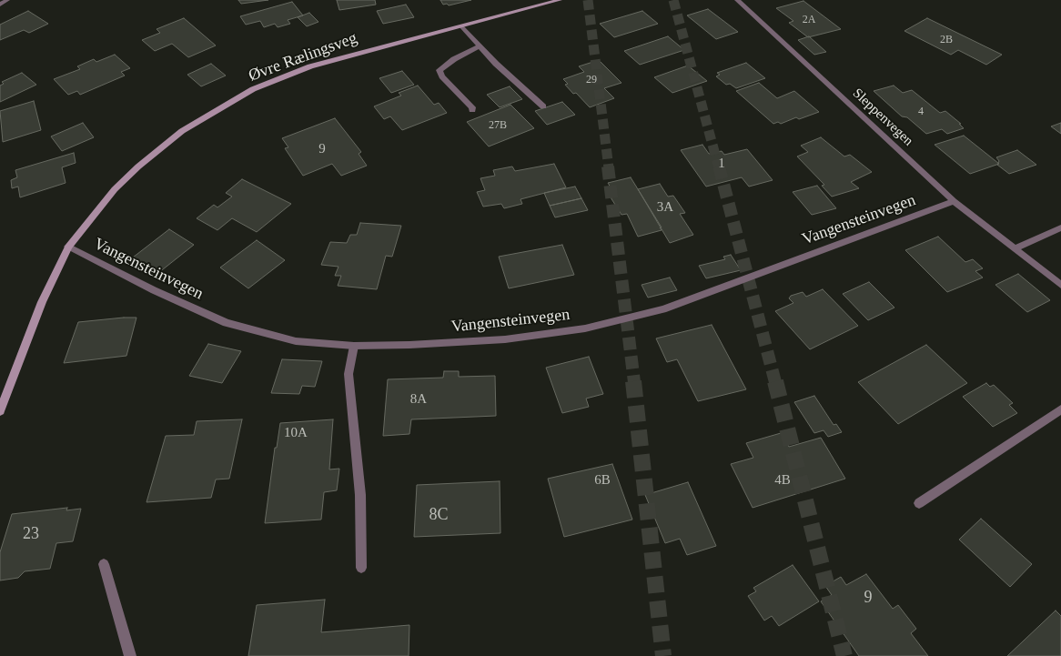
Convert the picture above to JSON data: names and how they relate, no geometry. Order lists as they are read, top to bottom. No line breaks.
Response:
{"streets":{"main road":["Øvre Rælingsveg"],"street":["Sleppenvegen","Vangensteinvegen"]},"crossings":[["Øvre Rælingsveg","Vangensteinvegen"],["Sleppenvegen","Vangensteinvegen"]],"house_numbers":["2A","2B","29","4","27B","9","1","3A","8A","10A","6B","4B","8C","23","9"]}
